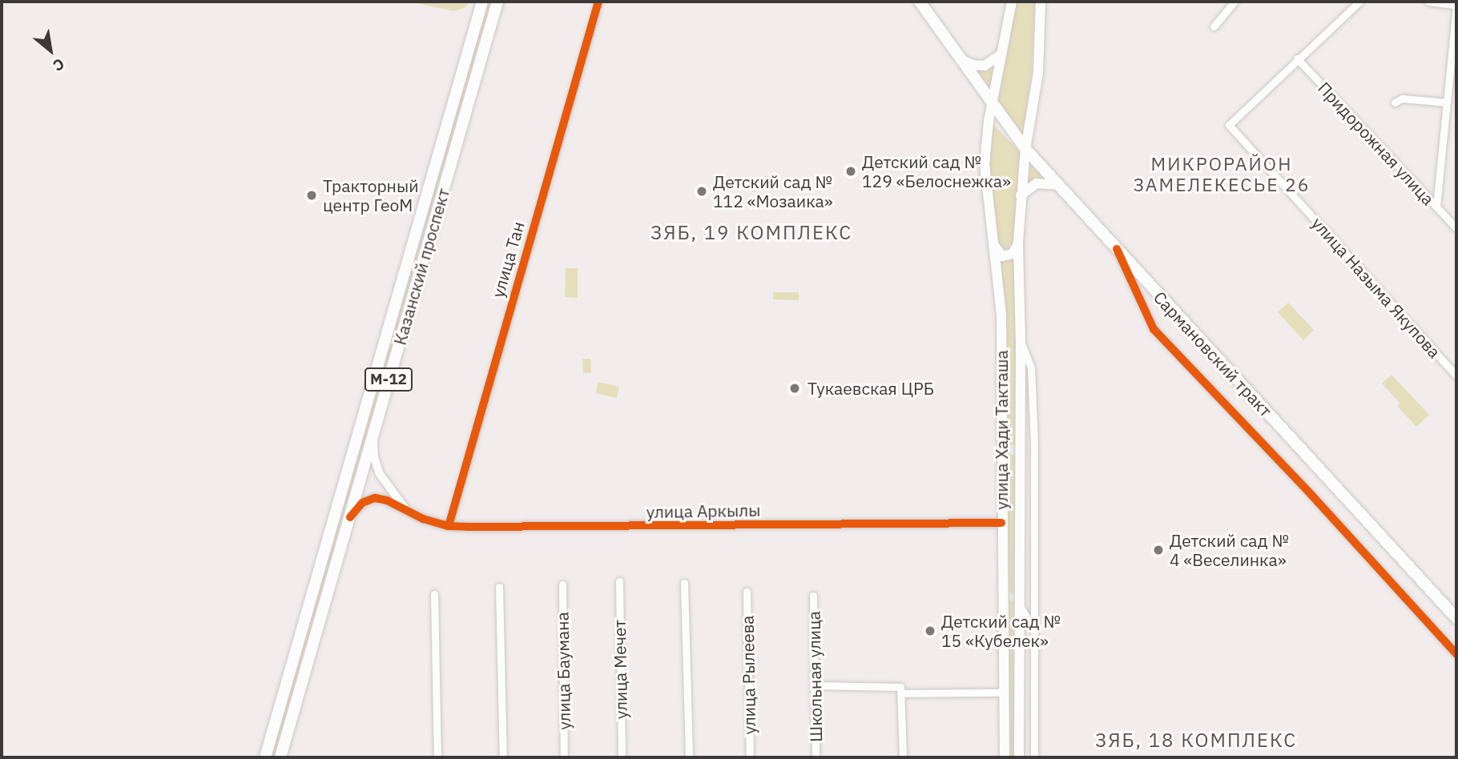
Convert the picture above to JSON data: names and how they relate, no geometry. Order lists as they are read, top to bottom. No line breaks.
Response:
{"streets":{"main road":["Казанский проспект","Сармановский тракт","М-12","улица Хади Такташа"],"street":["Придорожная улица","улица Тан","улица Назыма Якупова","улица Аркылы","улица Мечет","улица Баумана","улица Рылеева","Школьная улица"]},"crossings":[["Придорожная улица","улица Назыма Якупова"],["улица Тан","улица Аркылы"],["Казанский проспект","улица Аркылы"],["Сармановский тракт","улица Хади Такташа"],["улица Хади Такташа","улица Аркылы"]],"districts":["МИКРОРАЙОН ЗАМЕЛЕКЕСЬЕ 26","ЗЯБ, 19 КОМПЛЕКС","ЗЯБ, 18 КОМПЛЕКС"],"places":["Детский сад № 129 «Белоснежка»","Детский сад № 112 «Мозаика»","Тракторный центр ГеоМ","Тукаевская ЦРБ","Детский сад № 4 «Веселинка»","Детский сад № 15 «Кубелек»"],"north":"bottom right"}
